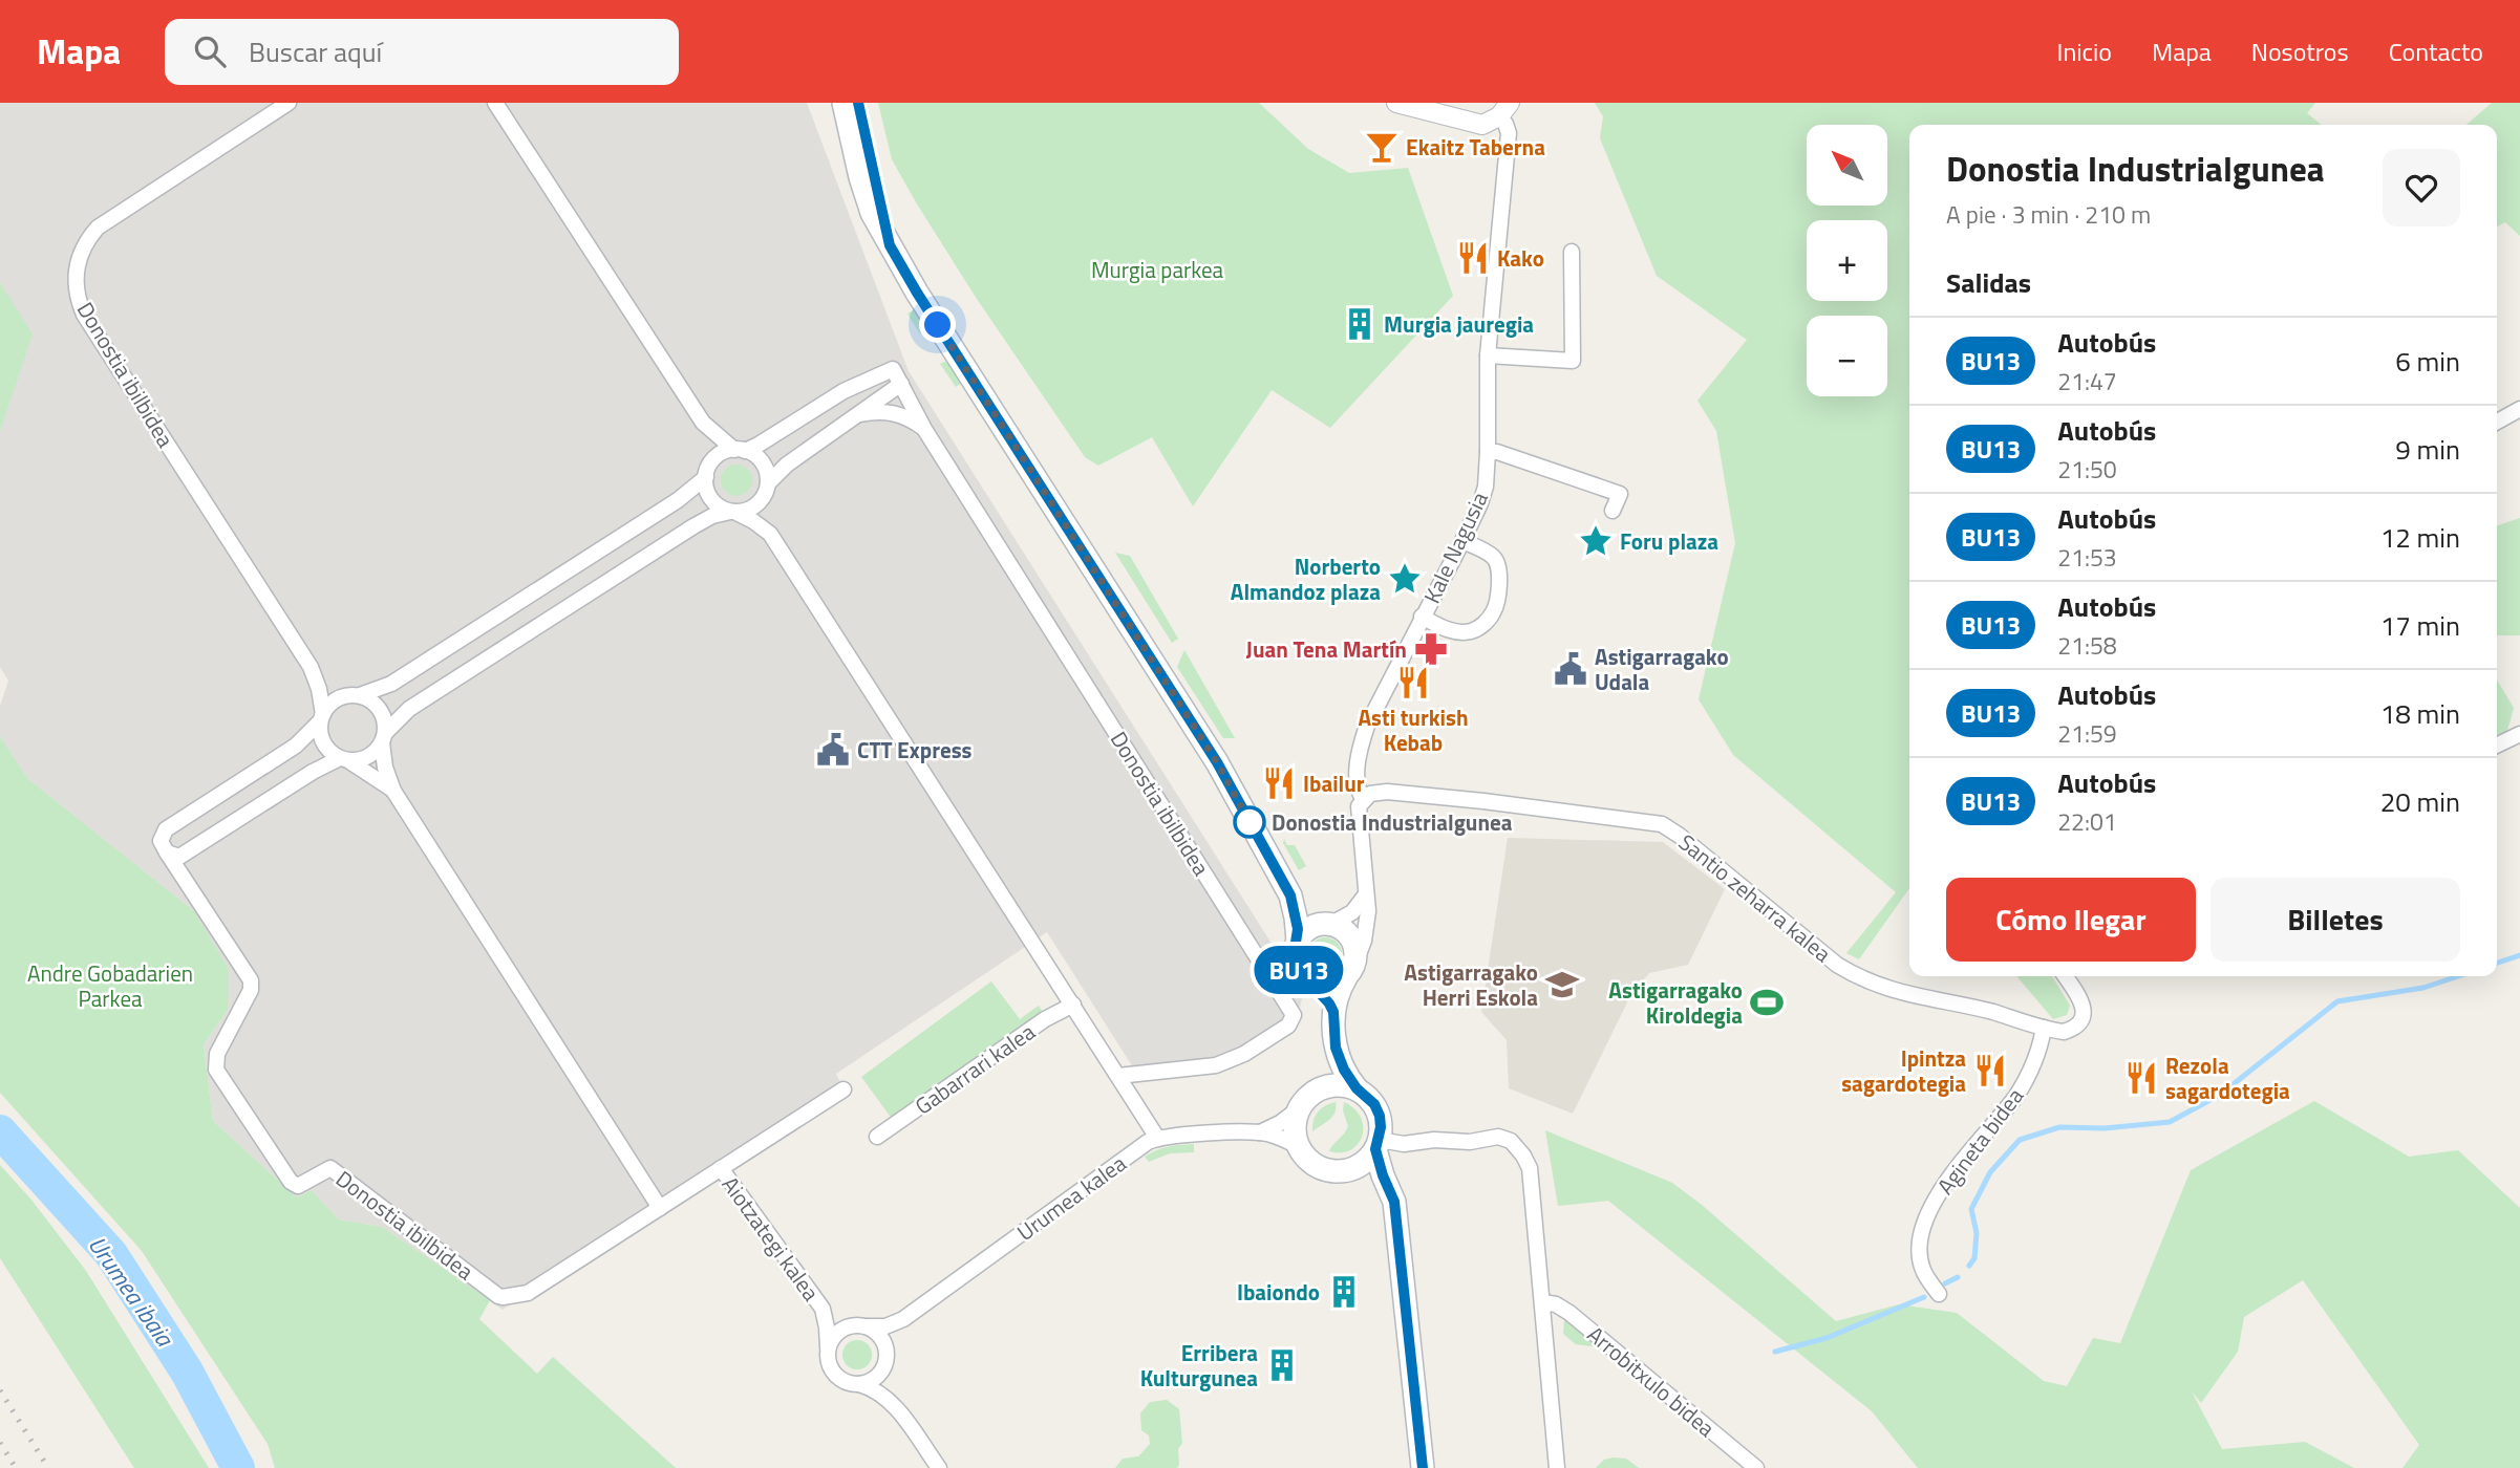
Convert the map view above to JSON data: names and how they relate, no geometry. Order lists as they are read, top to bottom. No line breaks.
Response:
{"streets":{"street":["Donostia ibilbidea","Kale Nagusia","Santio zeharra kalea","Gabarrari kalea","Agineta bidea","Urumea kalea","Aiotzategi kalea","Arrobitxulo bidea"]},"crossings":[["Donostia ibilbidea","Aiotzategi kalea"],["Kale Nagusia","Santio zeharra kalea"],["Santio zeharra kalea","Agineta bidea"],["Urumea kalea","Aiotzategi kalea"]],"water":["Urumea ibaia"],"parks":["Murgia parkea","Andre Gobadarien Parkea"],"places":{"bar":["Ekaitz Taberna"],"restaurant":["Kako","Asti turkish Kebab","Ibailur","Ipintza sagardotegia","Rezola sagardotegia"],"building":["Murgia jauregia","Ibaiondo","Erribera Kulturgunea"],"place":["Foru plaza","Norberto Almandoz plaza"],"pharmacy":["Juan Tena Martín"],"public building":["Astigarragako Udala","CTT Express"],"other":["Donostia Industrialgunea"],"school or university":["Astigarragako Herri Eskola"],"sports":["Astigarragako Kiroldegia"]},"lines":["bus line BU13"],"north":"top left","page":{"header":"Mapa","search":"Buscar aquí","nav":["Inicio","Mapa","Nosotros","Contacto"],"on_map":"BU13","map_buttons":["+","−"],"heading":[["Donostia Industrialgunea","A pie · 3 min · 210 m"],"Salidas"],"list":[{"mark":"BU13","name":"Autobús","note":"21:47","value":"6 min"},{"mark":"BU13","name":"Autobús","note":"21:50","value":"9 min"},{"mark":"BU13","name":"Autobús","note":"21:53","value":"12 min"},{"mark":"BU13","name":"Autobús","note":"21:58","value":"17 min"},{"mark":"BU13","name":"Autobús","note":"21:59","value":"18 min"},{"mark":"BU13","name":"Autobús","note":"22:01","value":"20 min"}],"buttons":["Cómo llegar","Billetes"]}}
